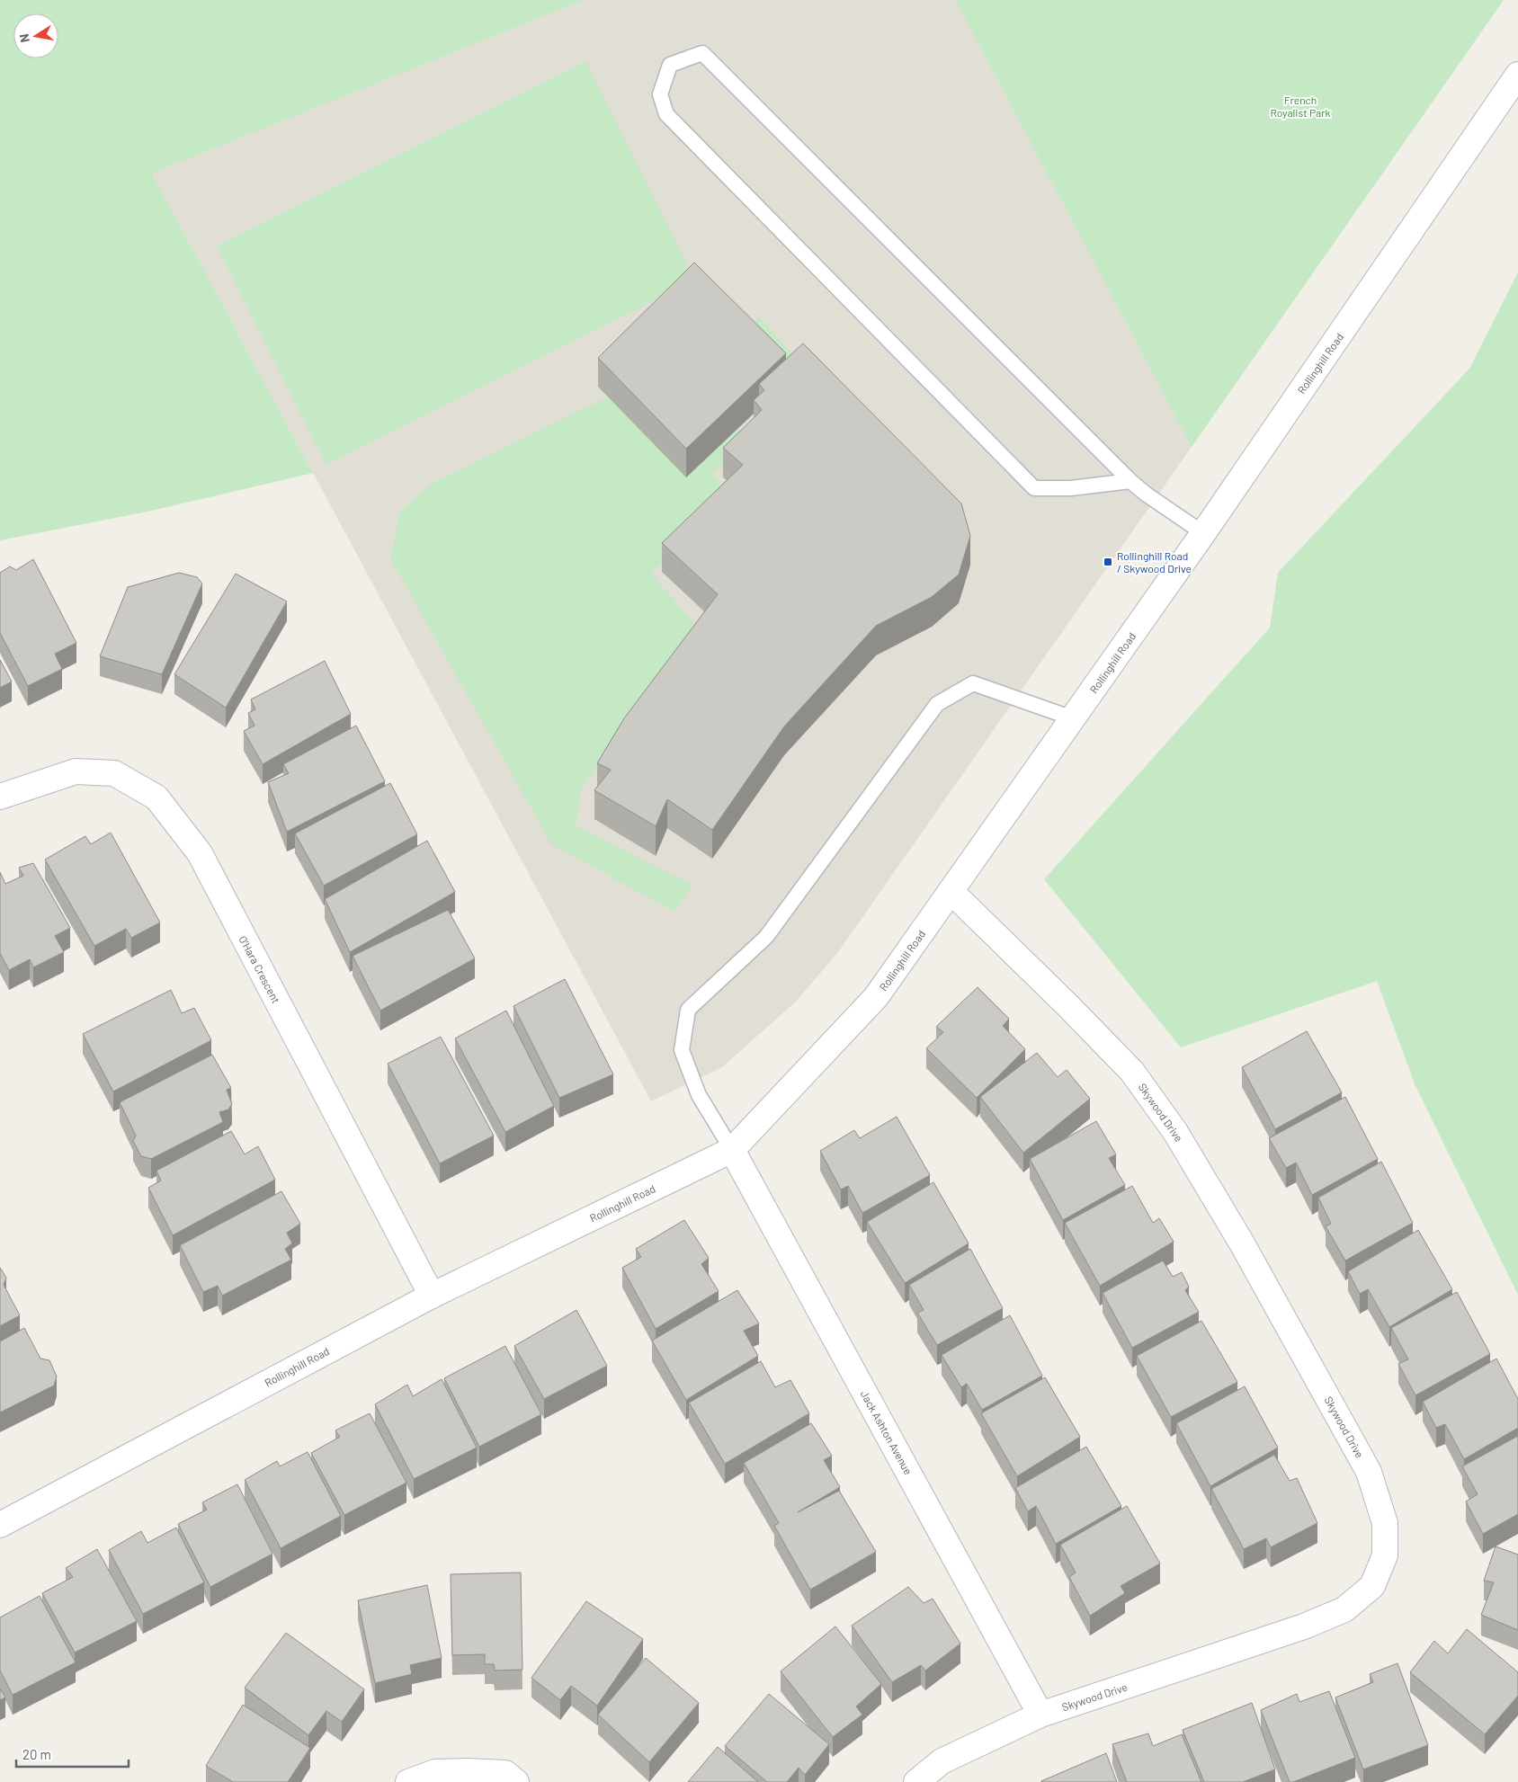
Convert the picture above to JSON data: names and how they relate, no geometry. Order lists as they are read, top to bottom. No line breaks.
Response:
{"streets":{"street":["Rollinghill Road","O'Hara Crescent","Skywood Drive","Jack Ashton Avenue"]},"crossings":[["Rollinghill Road","O'Hara Crescent"],["Rollinghill Road","Skywood Drive"],["Rollinghill Road","Jack Ashton Avenue"],["Skywood Drive","Jack Ashton Avenue"]],"parks":["French Royalist Park"],"places":{"transit":["Rollinghill Road / Skywood Drive"]},"scale_bar":"20 m","north":"left"}
